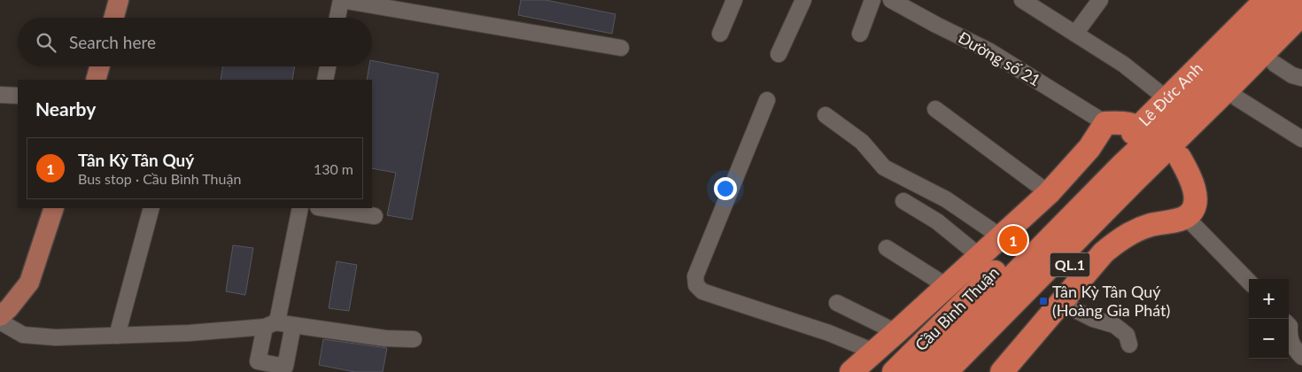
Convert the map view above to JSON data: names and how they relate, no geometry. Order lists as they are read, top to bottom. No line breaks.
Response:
{"streets":{"highway":["Lê Đức Anh","QL.1","Cầu Bình Thuận"],"street":["Đường số 21"]},"crossings":[["Lê Đức Anh","QL.1"],["Lê Đức Anh","Cầu Bình Thuận"],["QL.1","Cầu Bình Thuận"]],"places":{"transit":["Tân Kỳ Tân Quý (Hoàng Gia Phát)"]},"page":{"search":"Search here","heading":"Nearby","list":[{"mark":"1","name":"Tân Kỳ Tân Quý","note":"Bus stop · Cầu Bình Thuận","value":"130 m"}],"pins":"1","map_buttons":["+","−"]}}
